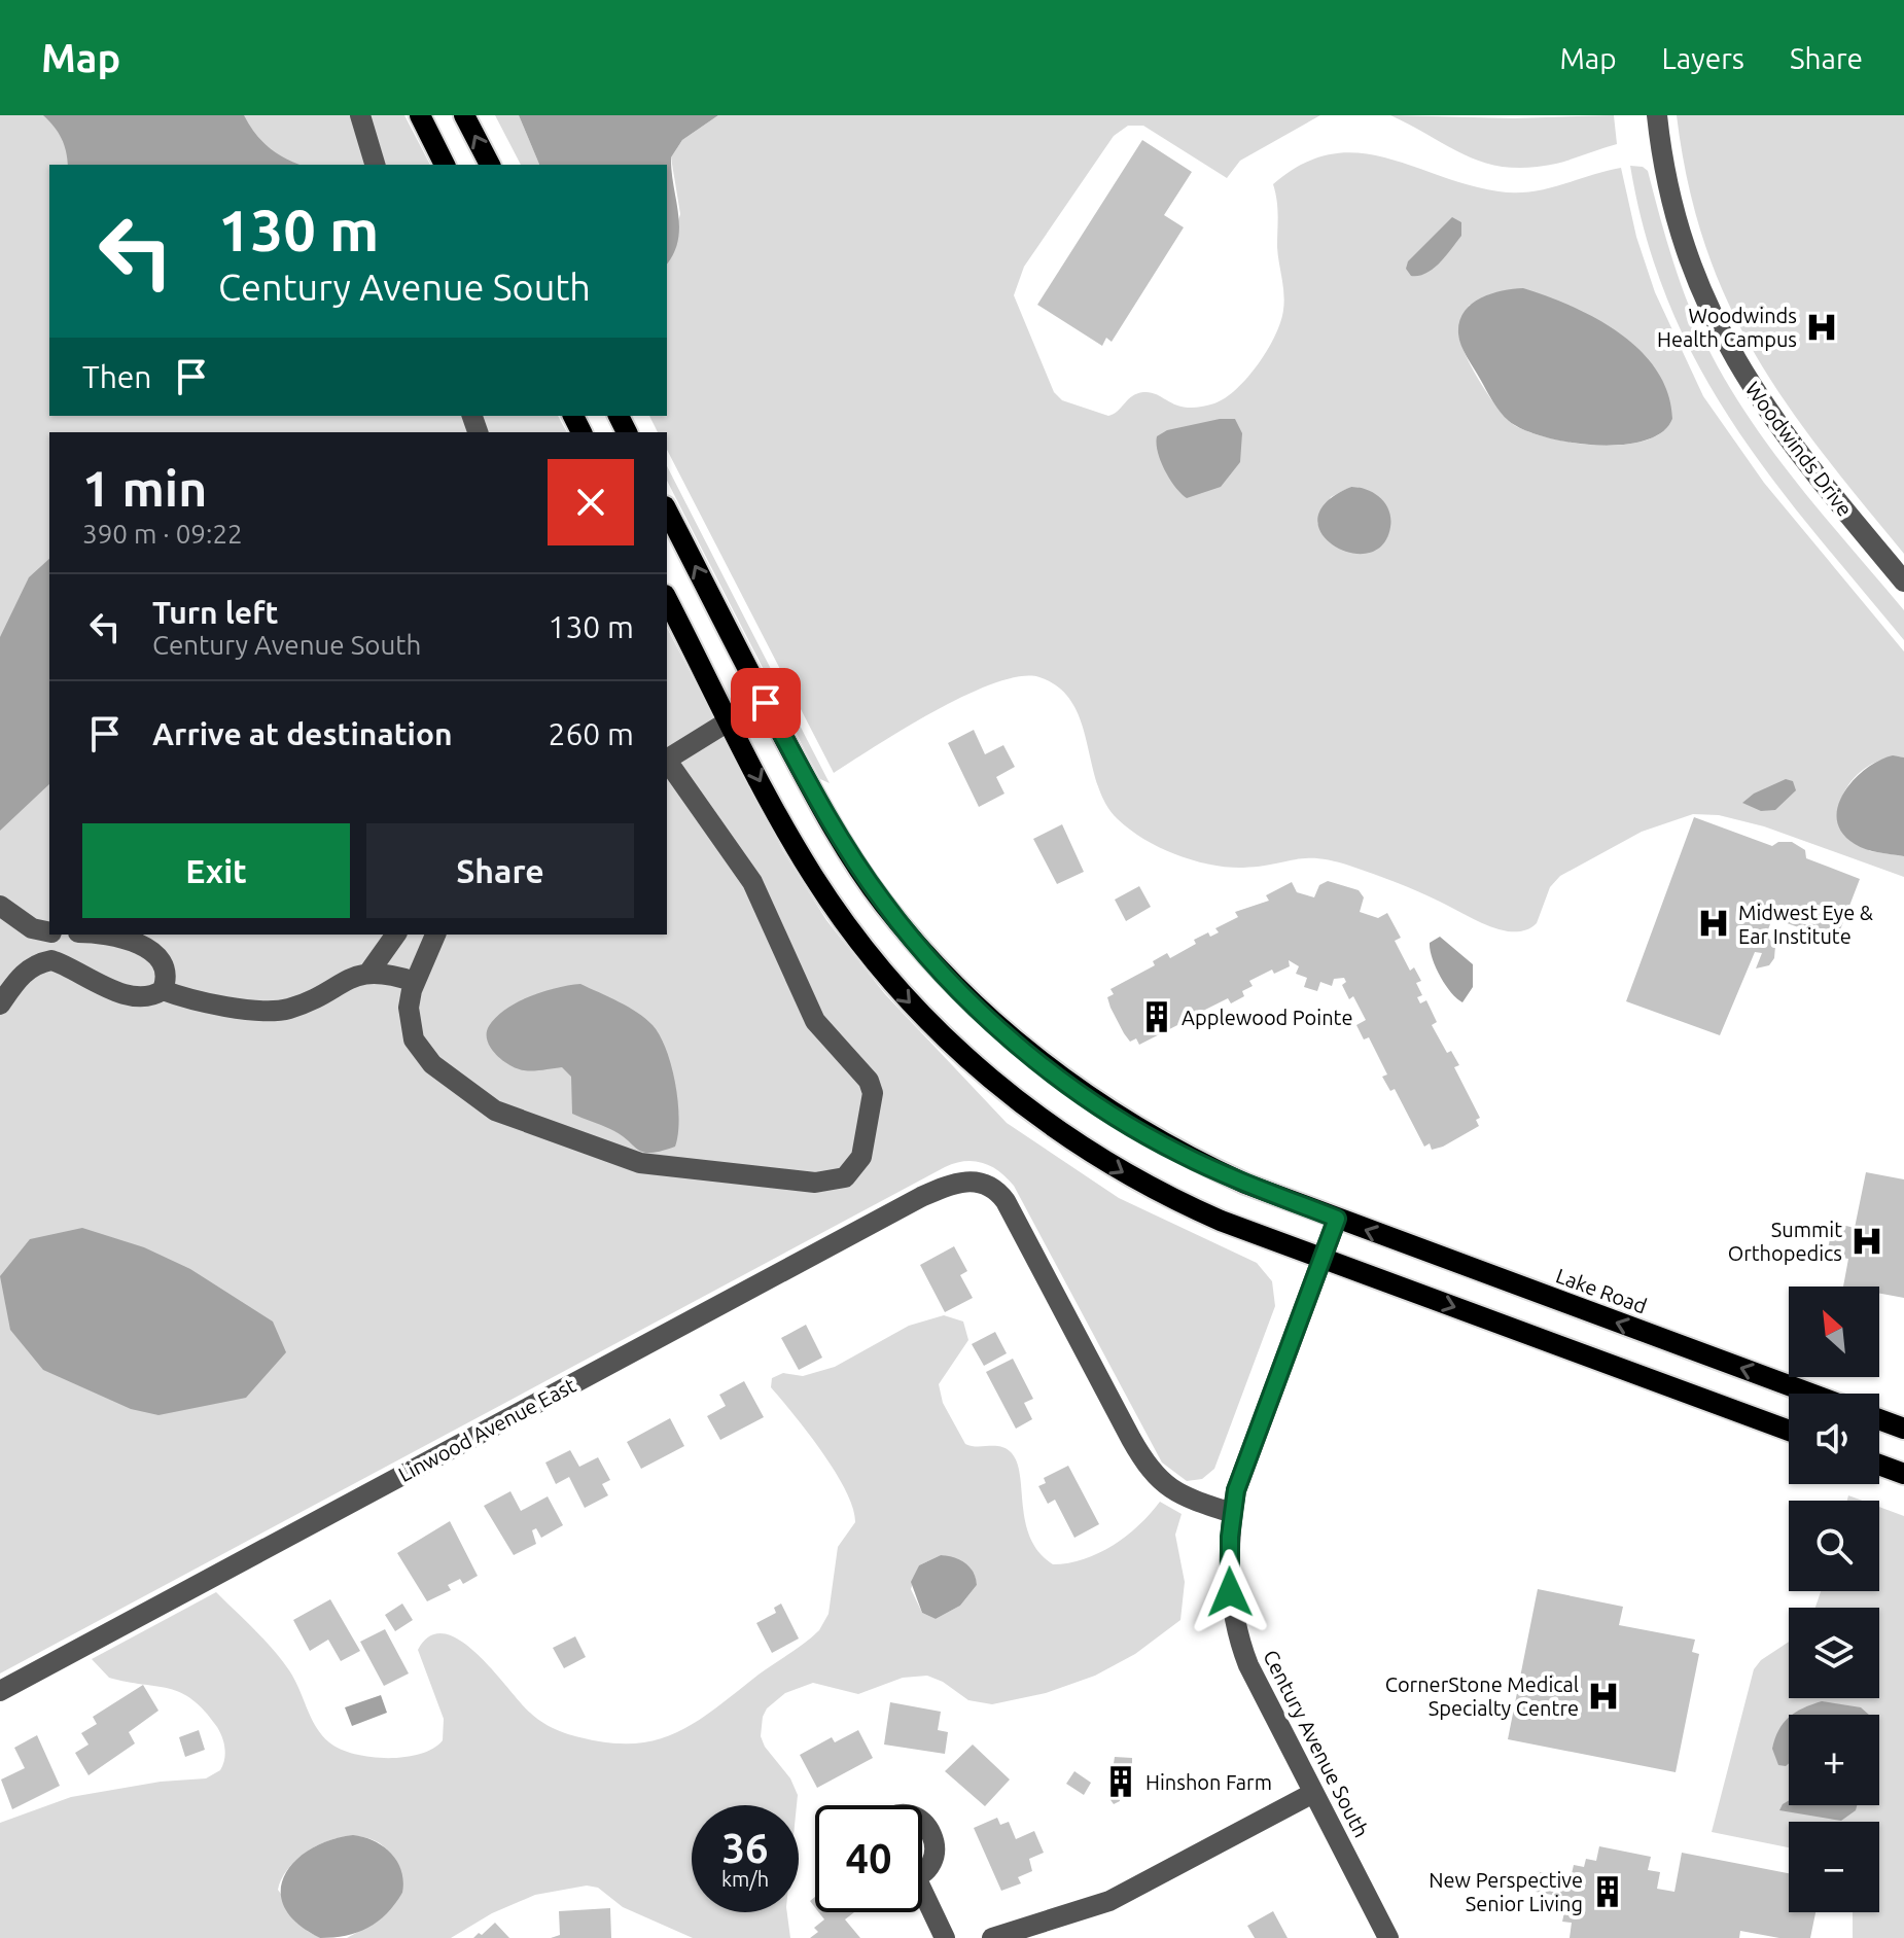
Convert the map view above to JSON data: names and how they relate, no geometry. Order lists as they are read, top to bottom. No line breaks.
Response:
{"streets":{"main road":["Lake Road"],"street":["Woodwinds Drive","Linwood Avenue East","Century Avenue South"]},"crossings":[["Lake Road","Century Avenue South"],["Linwood Avenue East","Century Avenue South"]],"places":{"hospital":["Woodwinds Health Campus","Midwest Eye & Ear Institute","Summit Orthopedics","CornerStone Medical Specialty Centre"],"building":["Applewood Pointe","Hinshon Farm","New Perspective Senior Living"]},"north":"top left","page":{"header":"Map","nav":["Map","Layers","Share"],"turn":["130 m","Century Avenue South"],"then":"Then","heading":["1 min","390 m · 09:22"],"list":[{"name":"Turn left","note":"Century Avenue South","value":"130 m"},{"name":"Arrive at destination","value":"260 m"}],"buttons":["Exit","Share"],"map_buttons":["+","−"],"speed":"36 km/h","limit":"40"}}
